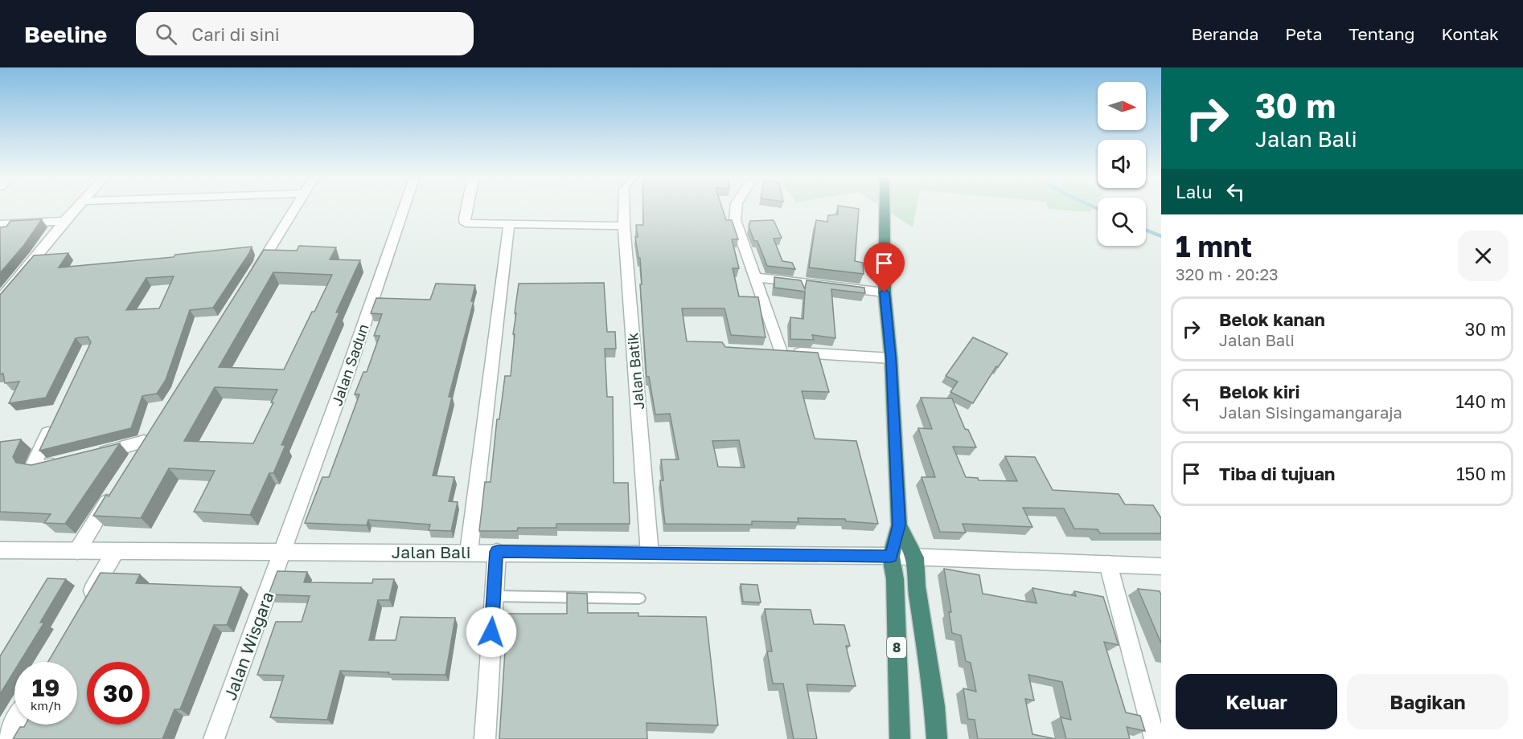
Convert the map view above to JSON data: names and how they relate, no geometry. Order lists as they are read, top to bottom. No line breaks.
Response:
{"streets":{"highway":["8"],"street":["Jalan Sadun","Jalan Batik","Jalan Bali","Jalan Wisgara"]},"crossings":[["Jalan Sadun","Jalan Bali"],["Jalan Sadun","Jalan Wisgara"],["Jalan Batik","Jalan Bali"],["Jalan Bali","Jalan Wisgara"],["Jalan Bali","8"]],"north":"right","page":{"header":"Beeline","search":"Cari di sini","nav":["Beranda","Peta","Tentang","Kontak"],"turn":["30 m","Jalan Bali"],"then":"Lalu","heading":["1 mnt","320 m · 20:23"],"list":[{"name":"Belok kanan","note":"Jalan Bali","value":"30 m"},{"name":"Belok kiri","note":"Jalan Sisingamangaraja","value":"140 m"},{"name":"Tiba di tujuan","value":"150 m"}],"speed":"19 km/h","limit":"30","buttons":["Keluar","Bagikan"]}}
